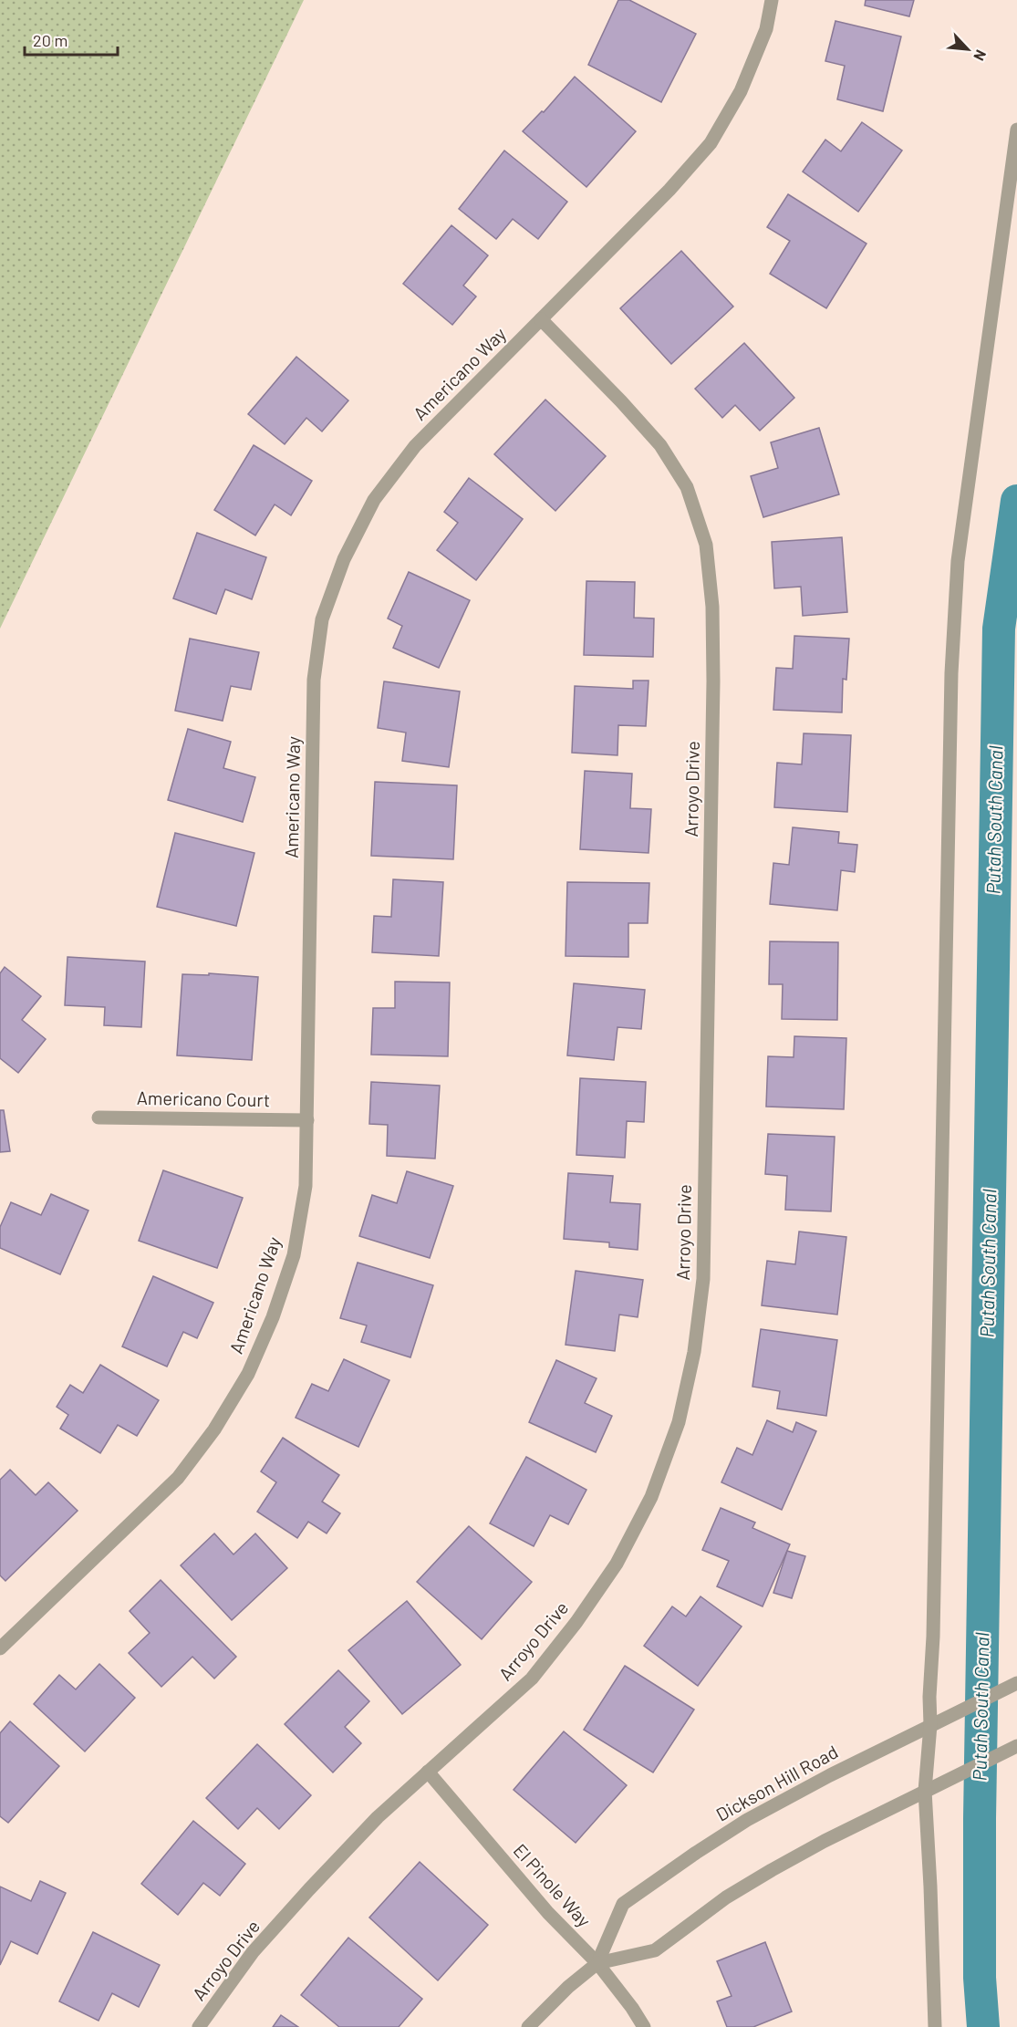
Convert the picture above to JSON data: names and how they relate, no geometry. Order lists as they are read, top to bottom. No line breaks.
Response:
{"streets":{"street":["Americano Way","Arroyo Drive","Americano Court","Dickson Hill Road","El Pinole Way"]},"crossings":[["Americano Way","Arroyo Drive"],["Americano Way","Americano Court"],["Arroyo Drive","El Pinole Way"],["Dickson Hill Road","El Pinole Way"]],"water":["Putah South Canal"],"scale_bar":"20 m","north":"bottom right"}
